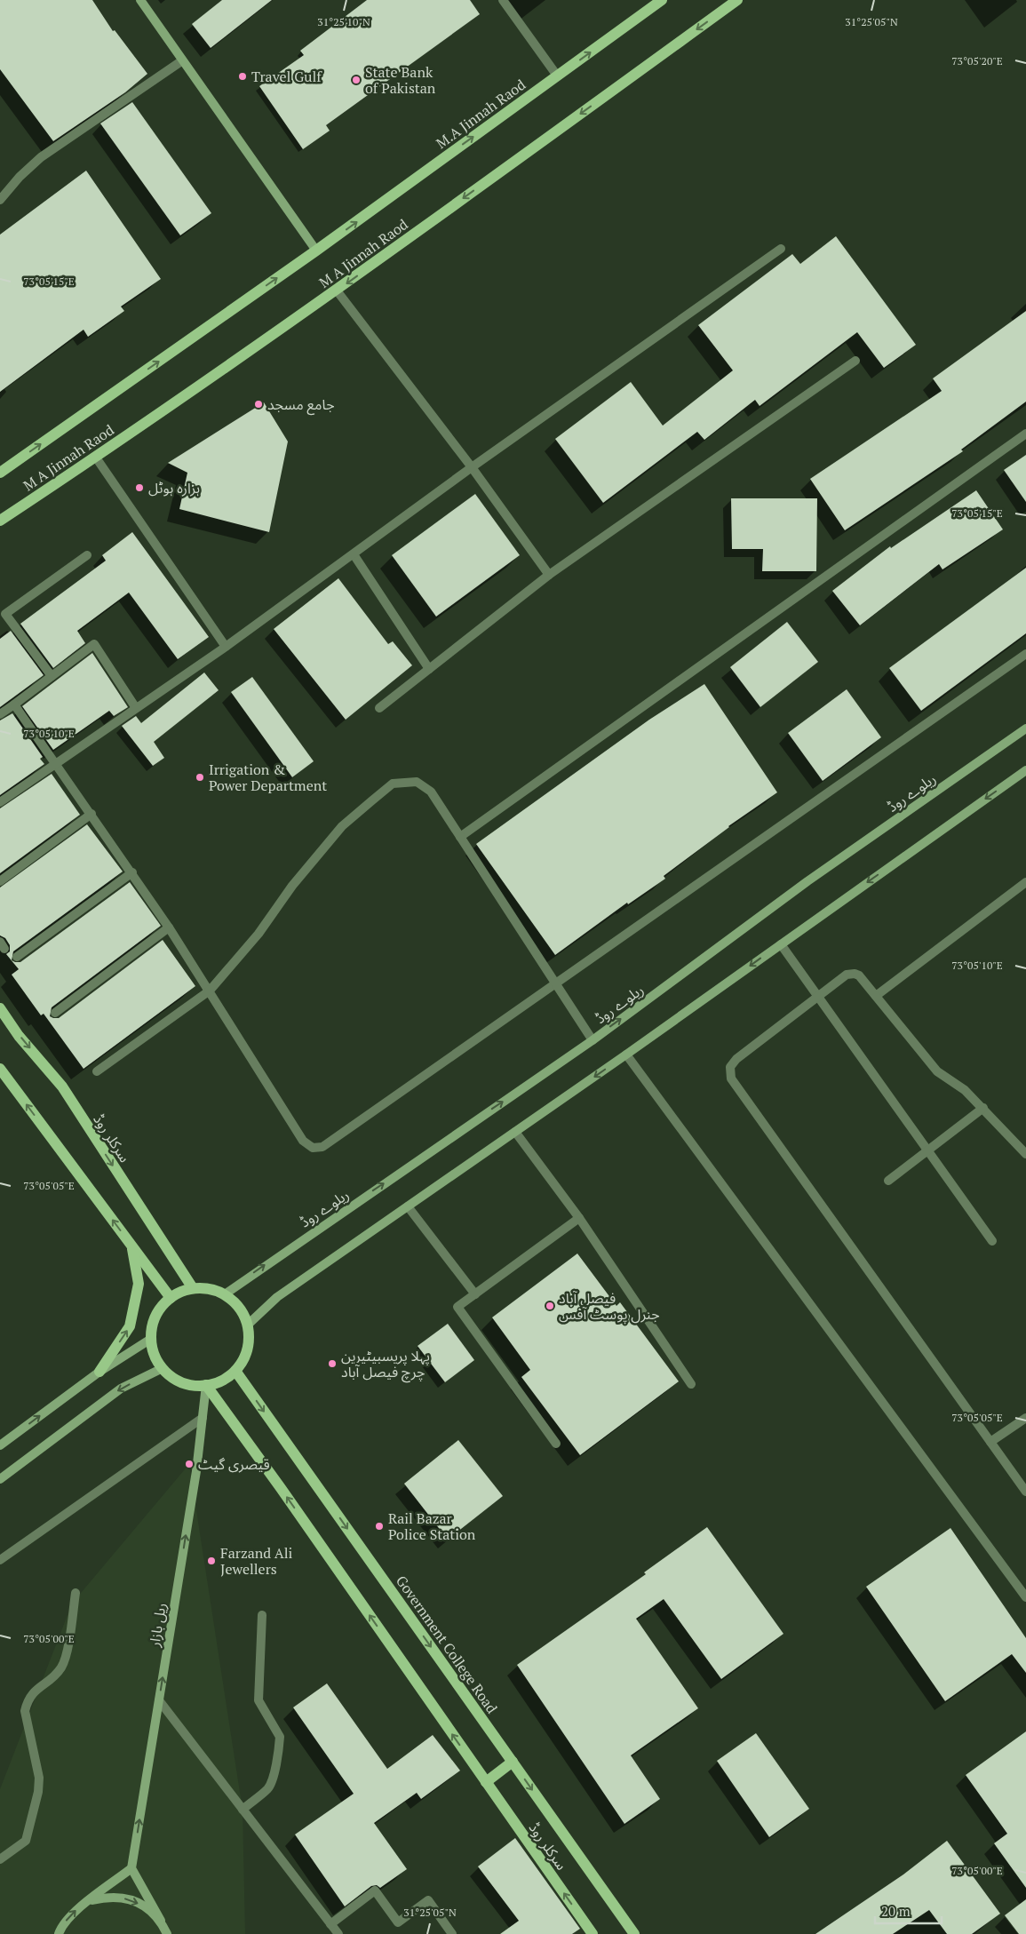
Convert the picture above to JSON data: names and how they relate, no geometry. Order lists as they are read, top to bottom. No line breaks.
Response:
{"streets":{"main road":["M.A Jinnah Raod","M A Jinnah Raod","ریلوے روڈ","سرکلر روڈ","ریل بازار","Government College Road"]},"crossings":[["M.A Jinnah Raod","M A Jinnah Raod"],["ریلوے روڈ","سرکلر روڈ"],["ریلوے روڈ","ریل بازار"],["ریلوے روڈ","Government College Road"],["سرکلر روڈ","ریل بازار"],["سرکلر روڈ","Government College Road"],["ریل بازار","Government College Road"]],"one_way":["M.A Jinnah Raod","ریل بازار"],"places":["Travel Gulf","State Bank of Pakistan","جامع مسجد","ہزارہ ہوٹل","Irrigation & Power Department","فیصل آباد جنرل پوسٹ آفس","پہلا پریسبیٹیرین چرچ فیصل آباد","قیصری گیٹ","Rail Bazar Police Station","Farzand Ali Jewellers"],"scale_bar":"20 m","coordinates":["31°25'10\"N","31°25'05\"N","73°05'20\"E","73°05'15\"E","73°05'10\"E","73°05'05\"E","73°05'00\"E"]}
